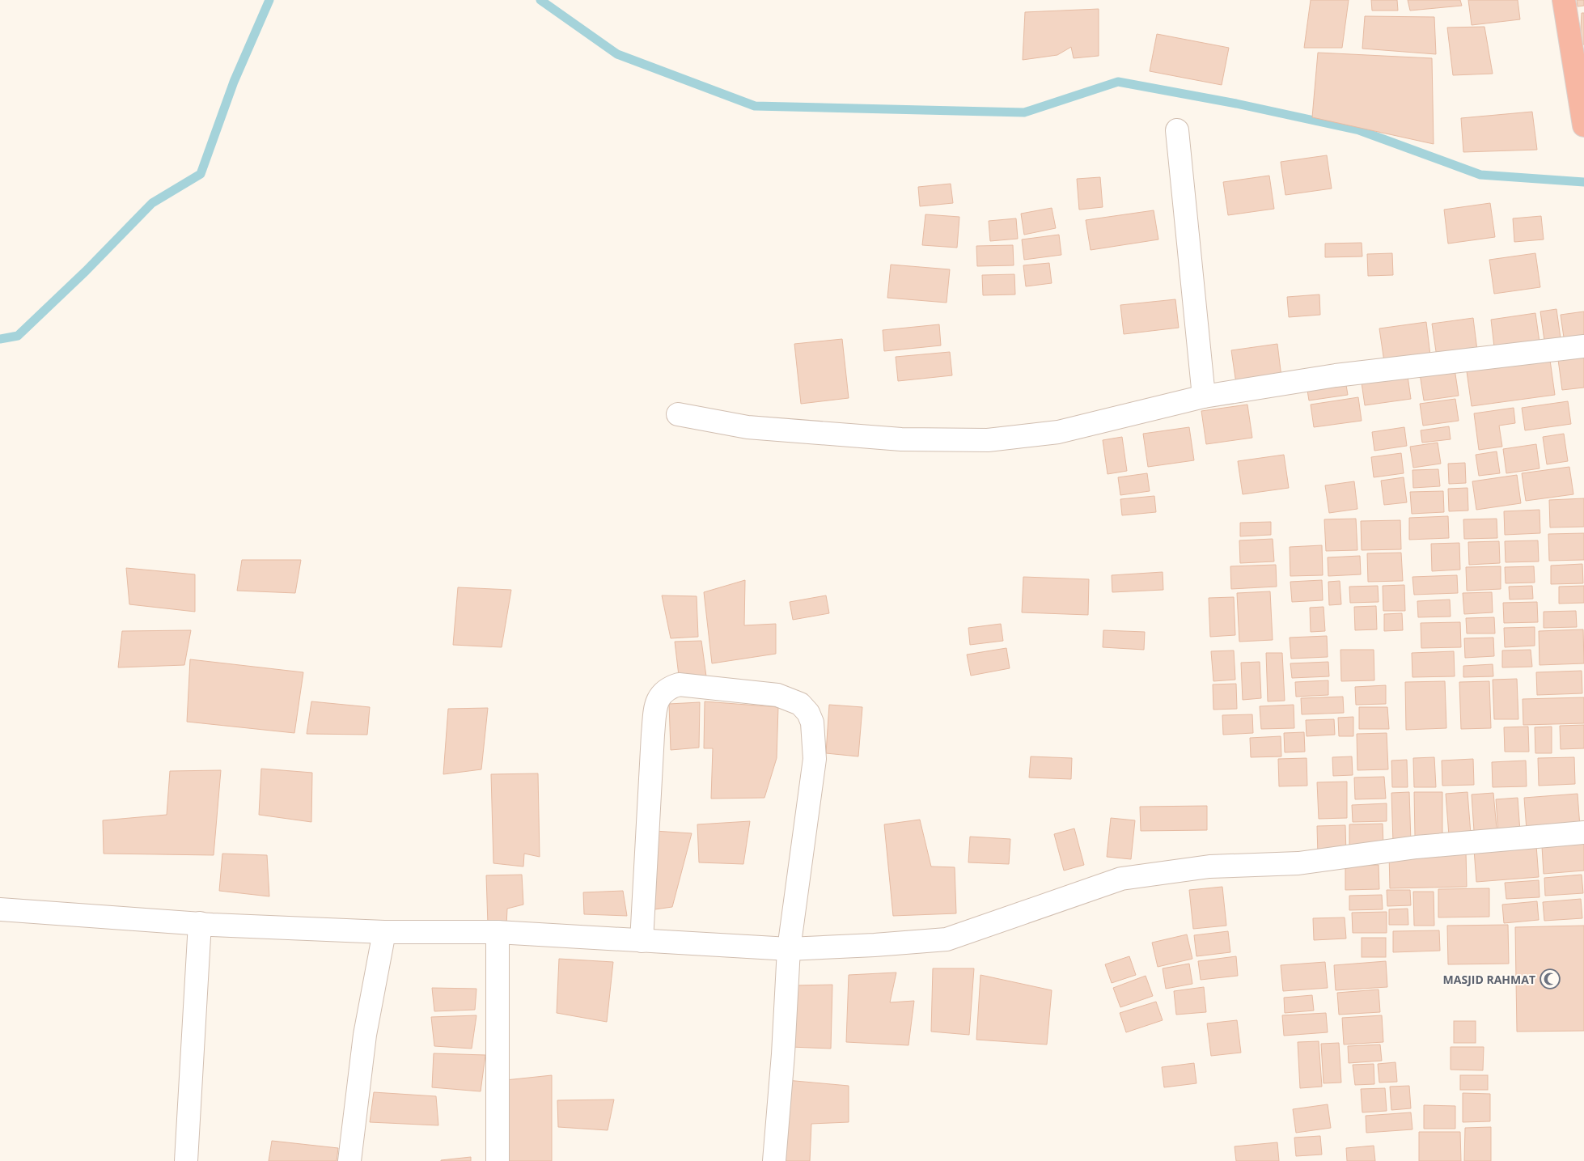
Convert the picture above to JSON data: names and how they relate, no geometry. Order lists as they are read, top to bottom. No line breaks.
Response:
{"places":{"mosque":["MASJID RAHMAT"]}}
